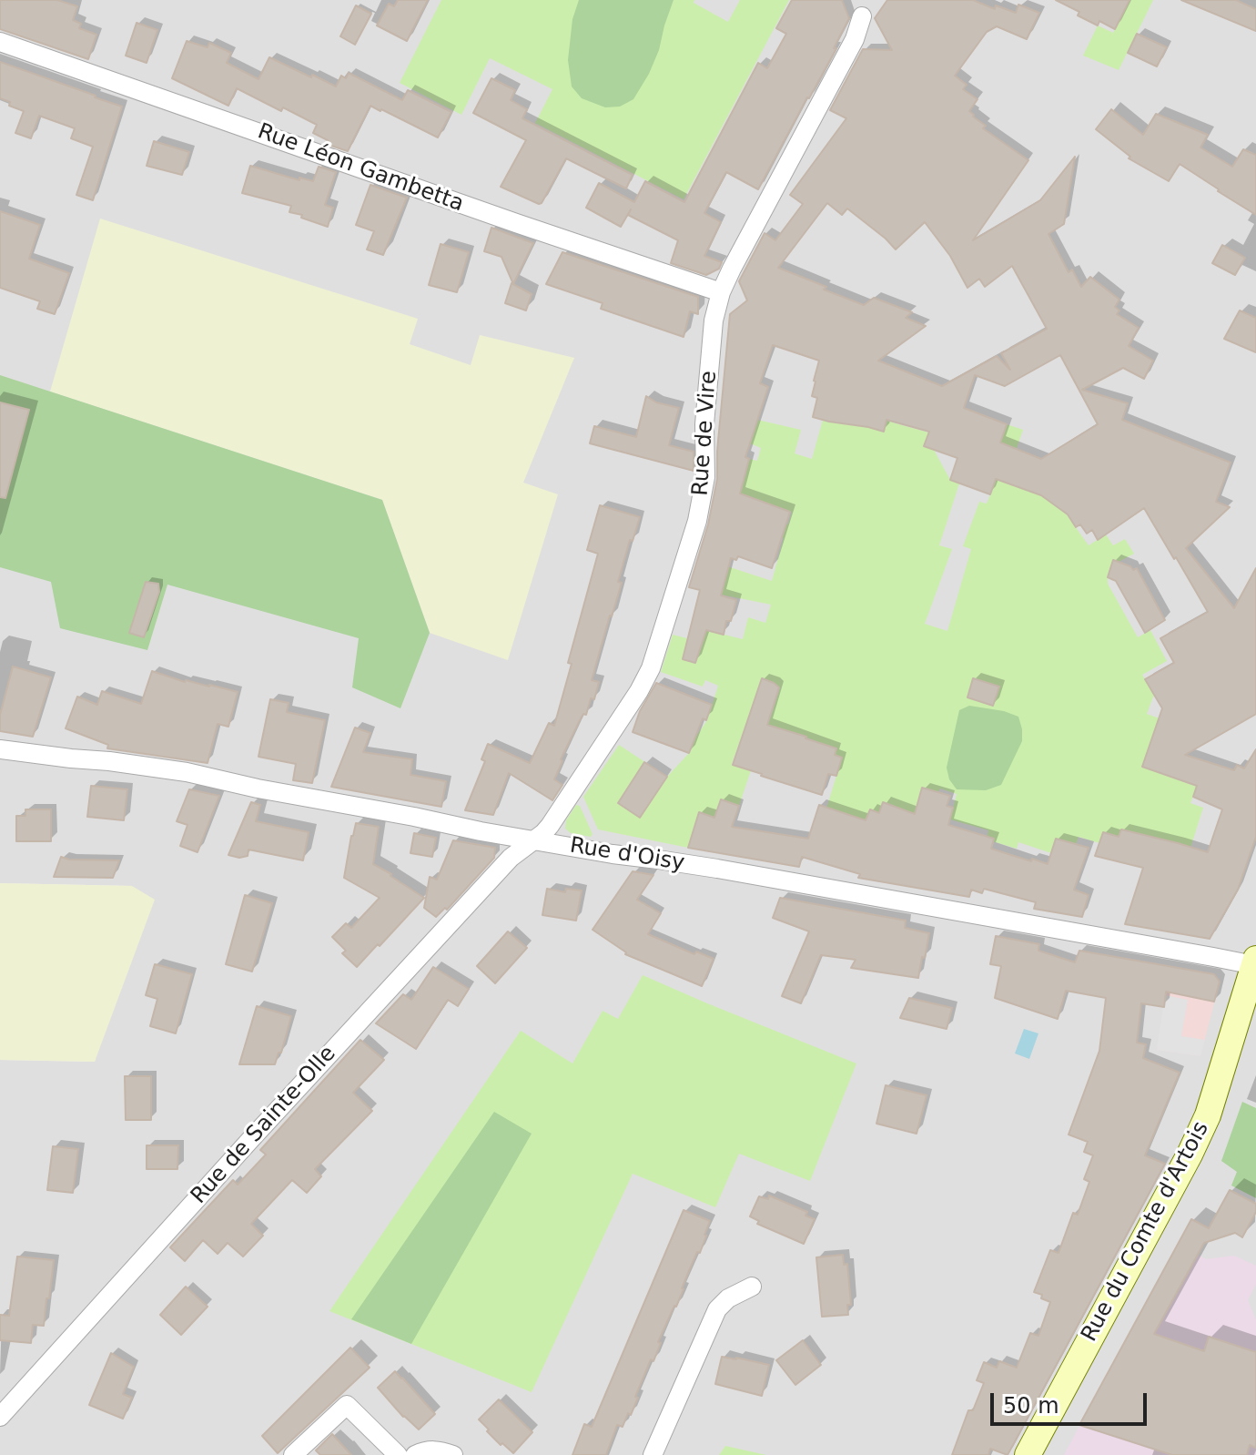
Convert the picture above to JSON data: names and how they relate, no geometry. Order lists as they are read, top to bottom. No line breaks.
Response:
{"streets":{"main road":["Rue du Comte d'Artois"],"street":["Rue Léon Gambetta","Rue de Vire","Rue d'Oisy","Rue de Sainte-Olle"]},"crossings":[["Rue Léon Gambetta","Rue de Vire"],["Rue de Vire","Rue d'Oisy"],["Rue de Vire","Rue de Sainte-Olle"],["Rue d'Oisy","Rue de Sainte-Olle"],["Rue d'Oisy","Rue du Comte d'Artois"]],"scale_bar":"50 m"}
